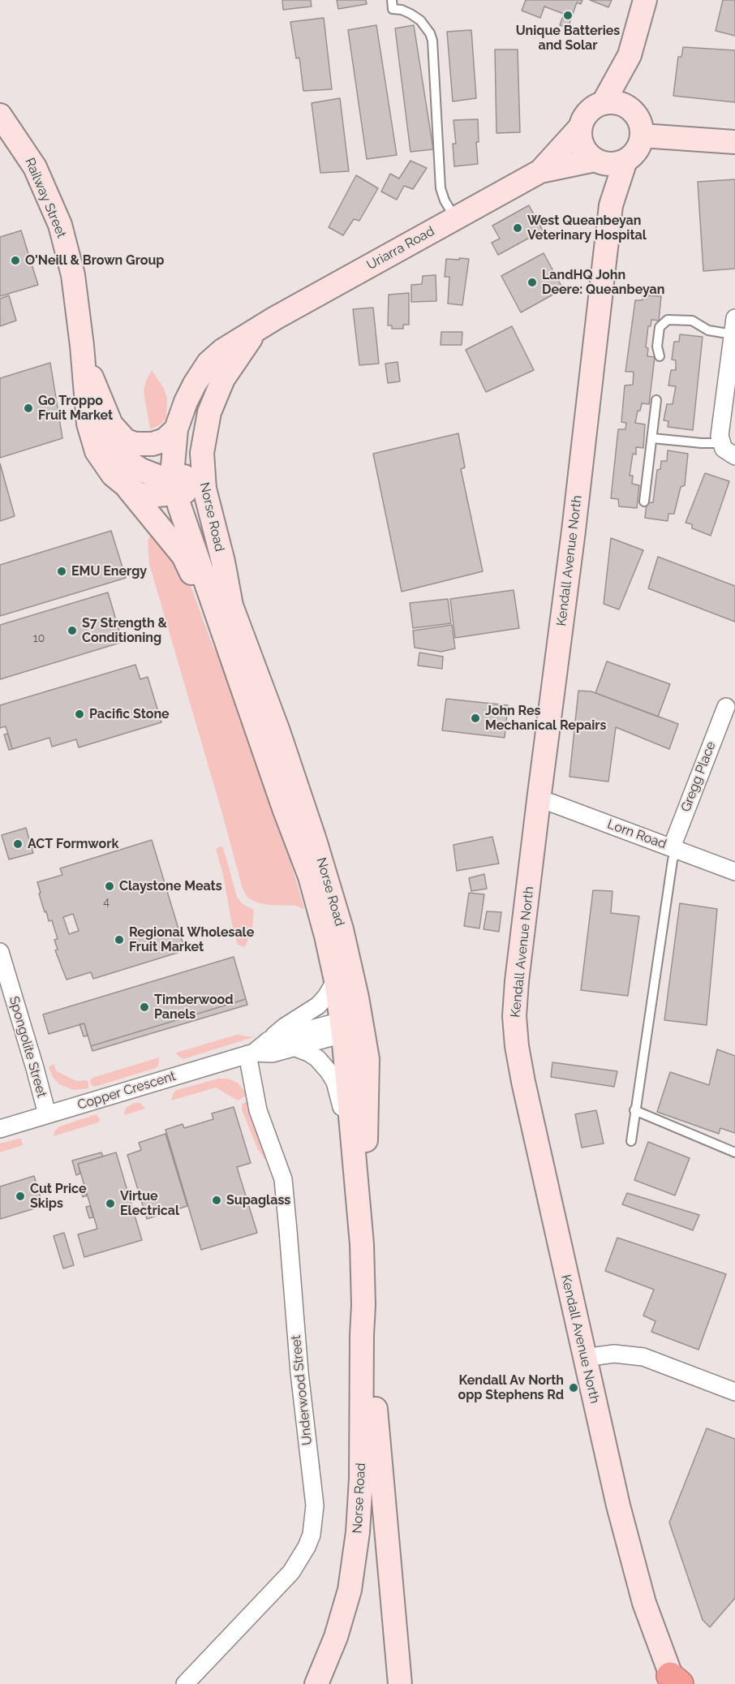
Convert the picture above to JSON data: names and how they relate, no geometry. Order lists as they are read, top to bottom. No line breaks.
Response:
{"streets":{"main road":["Railway Street","Uriarra Road","Norse Road","Kendall Avenue North"],"street":["Gregg Place","Lorn Road","Spongolite Street","Copper Crescent","Underwood Street"]},"crossings":[["Railway Street","Norse Road"],["Uriarra Road","Norse Road"],["Uriarra Road","Kendall Avenue North"],["Norse Road","Copper Crescent"],["Kendall Avenue North","Lorn Road"],["Gregg Place","Lorn Road"],["Spongolite Street","Copper Crescent"],["Copper Crescent","Underwood Street"]],"places":["Unique Batteries and Solar","West Queanbeyan Veterinary Hospital","O'Neill & Brown Group","LandHQ John Deere: Queanbeyan","Go Troppo Fruit Market","EMU Energy","S7 Strength & Conditioning","Pacific Stone","John Res Mechanical Repairs","ACT Formwork","Claystone Meats","Regional Wholesale Fruit Market","Timberwood Panels","Cut Price Skips","Supaglass","Virtue Electrical","Kendall Av North opp Stephens Rd"],"house_numbers":["10","4"]}
